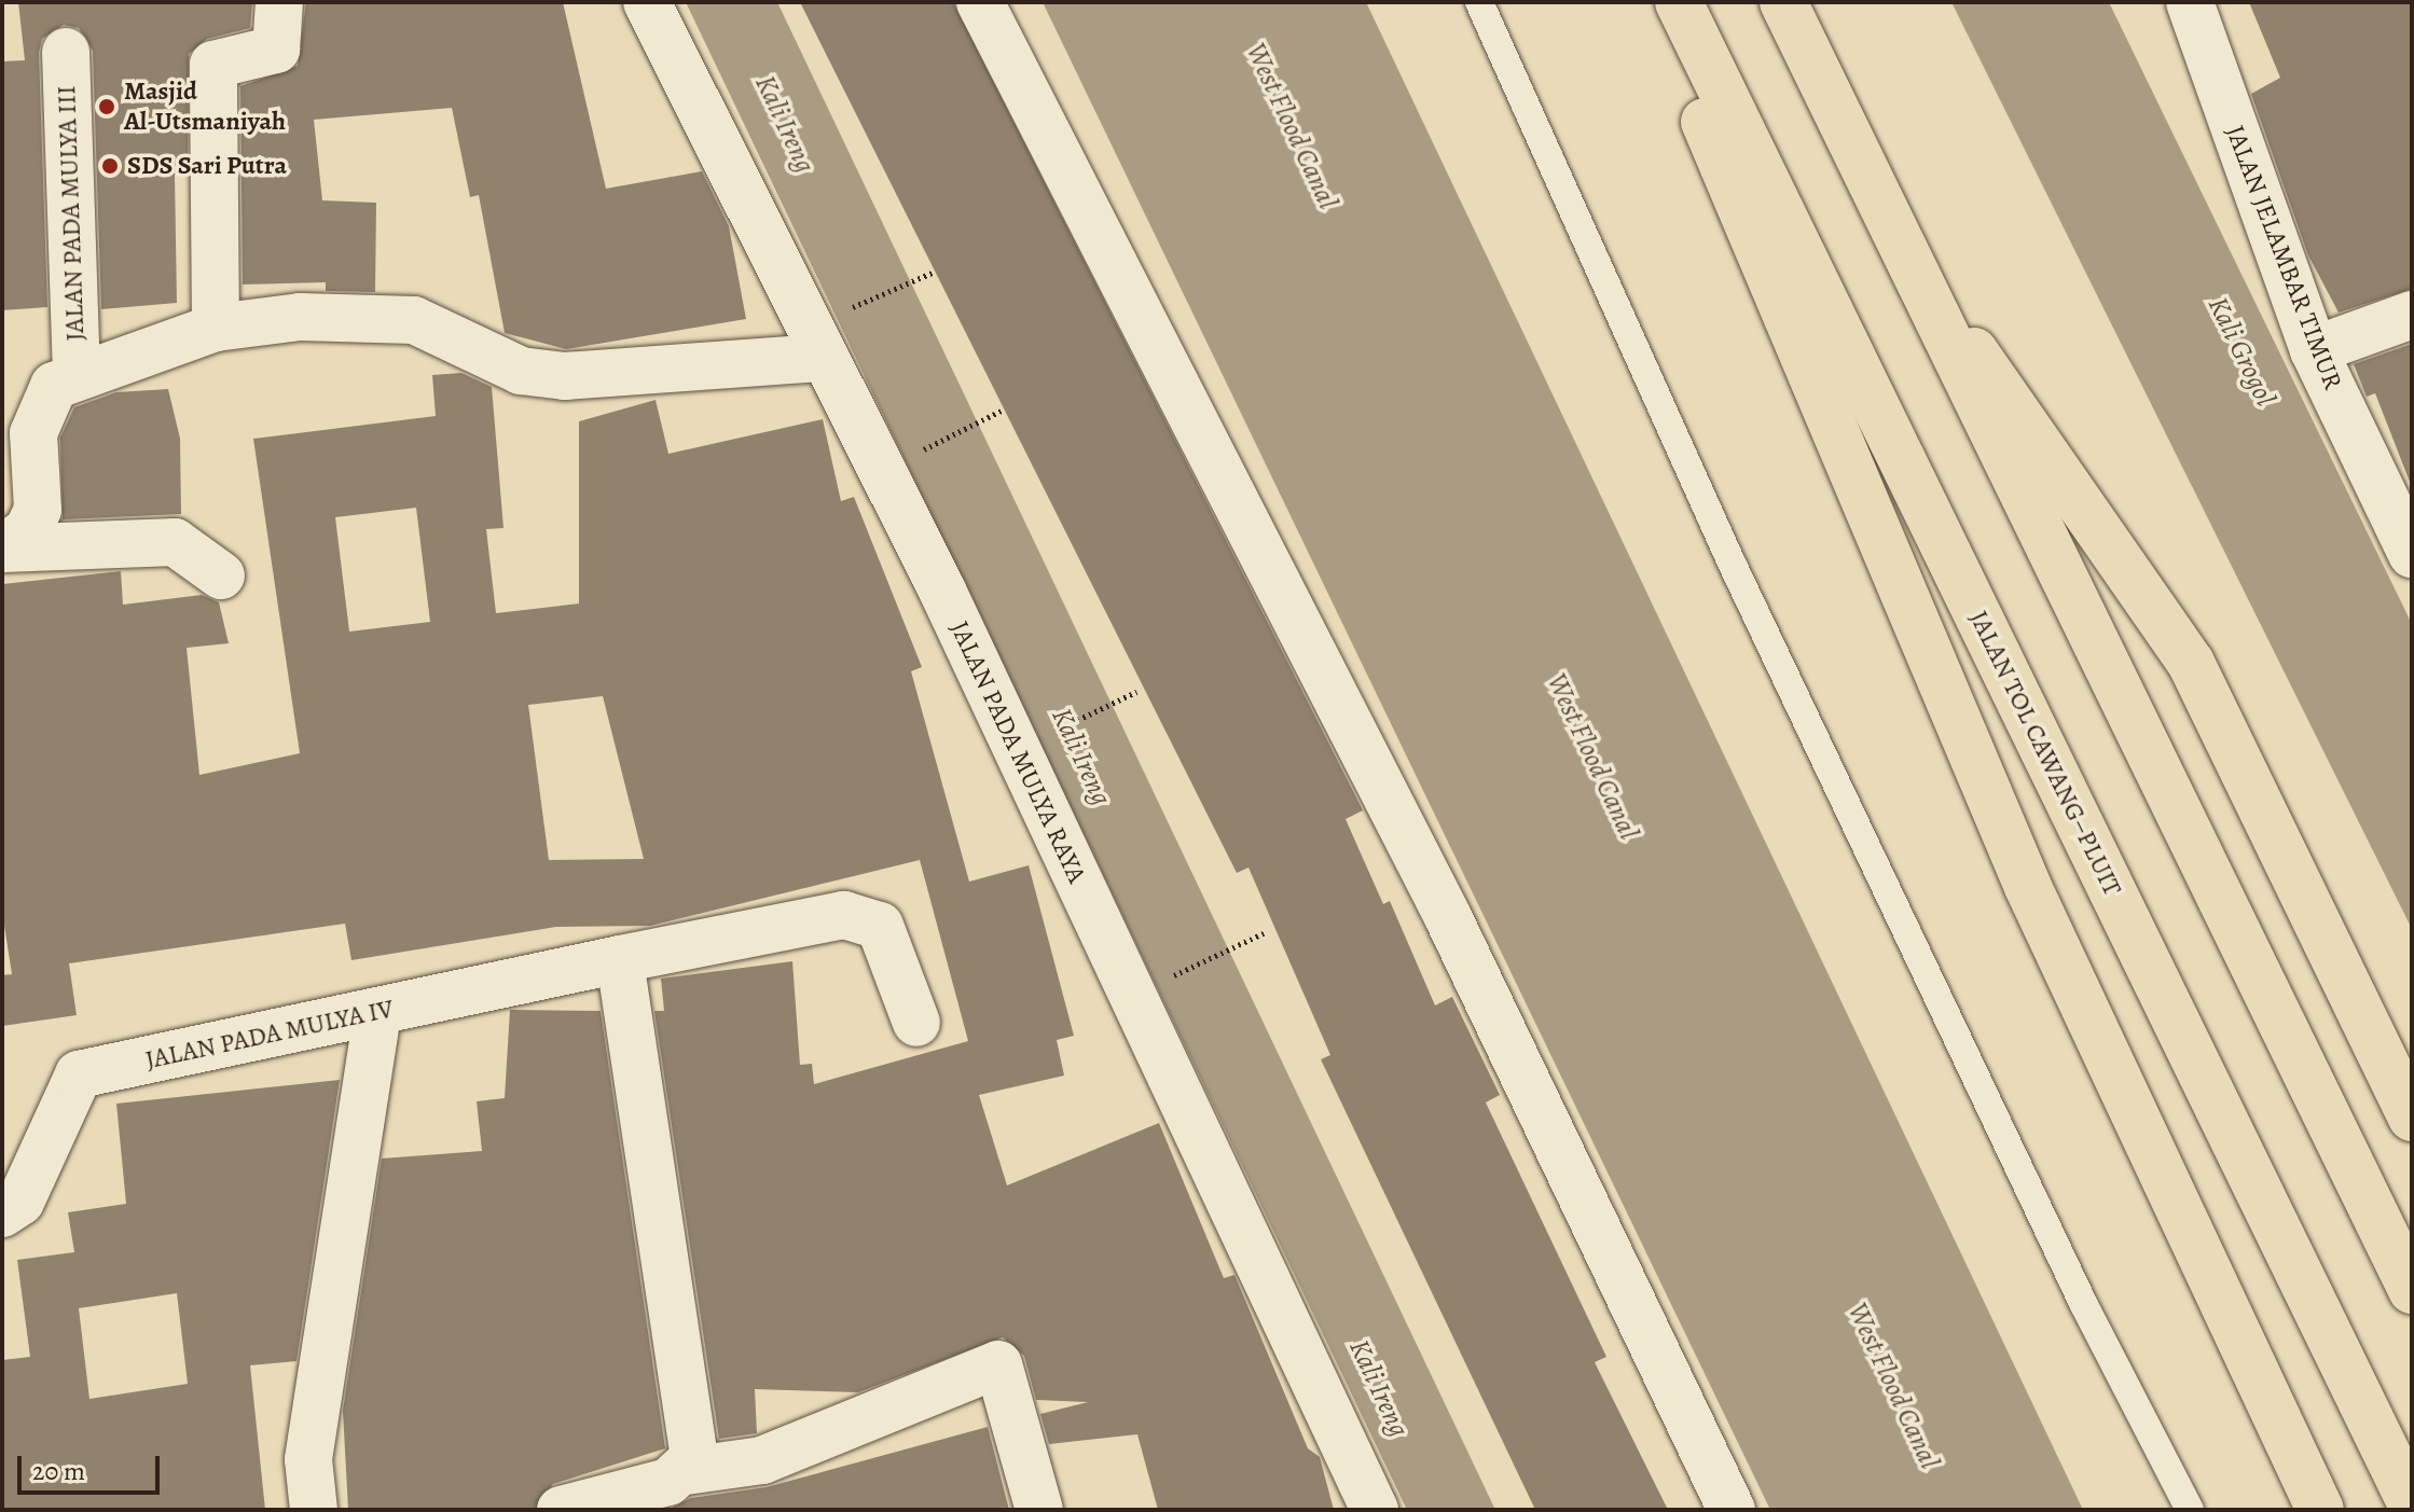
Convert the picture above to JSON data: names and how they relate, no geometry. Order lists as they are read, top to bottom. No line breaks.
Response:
{"streets":{"highway":["JALAN TOL CAWANG–PLUIT"],"street":["JALAN PADA MULYA III","JALAN JELAMBAR TIMUR","JALAN PADA MULYA RAYA","JALAN PADA MULYA IV"]},"crossings":[["JALAN PADA MULYA III","JALAN PADA MULYA RAYA"]],"water":["Kali Ireng","West Flood Canal","Kali Grogol"],"places":["Masjid Al-Utsmaniyah","SDS Sari Putra"],"scale_bar":"20 m"}
